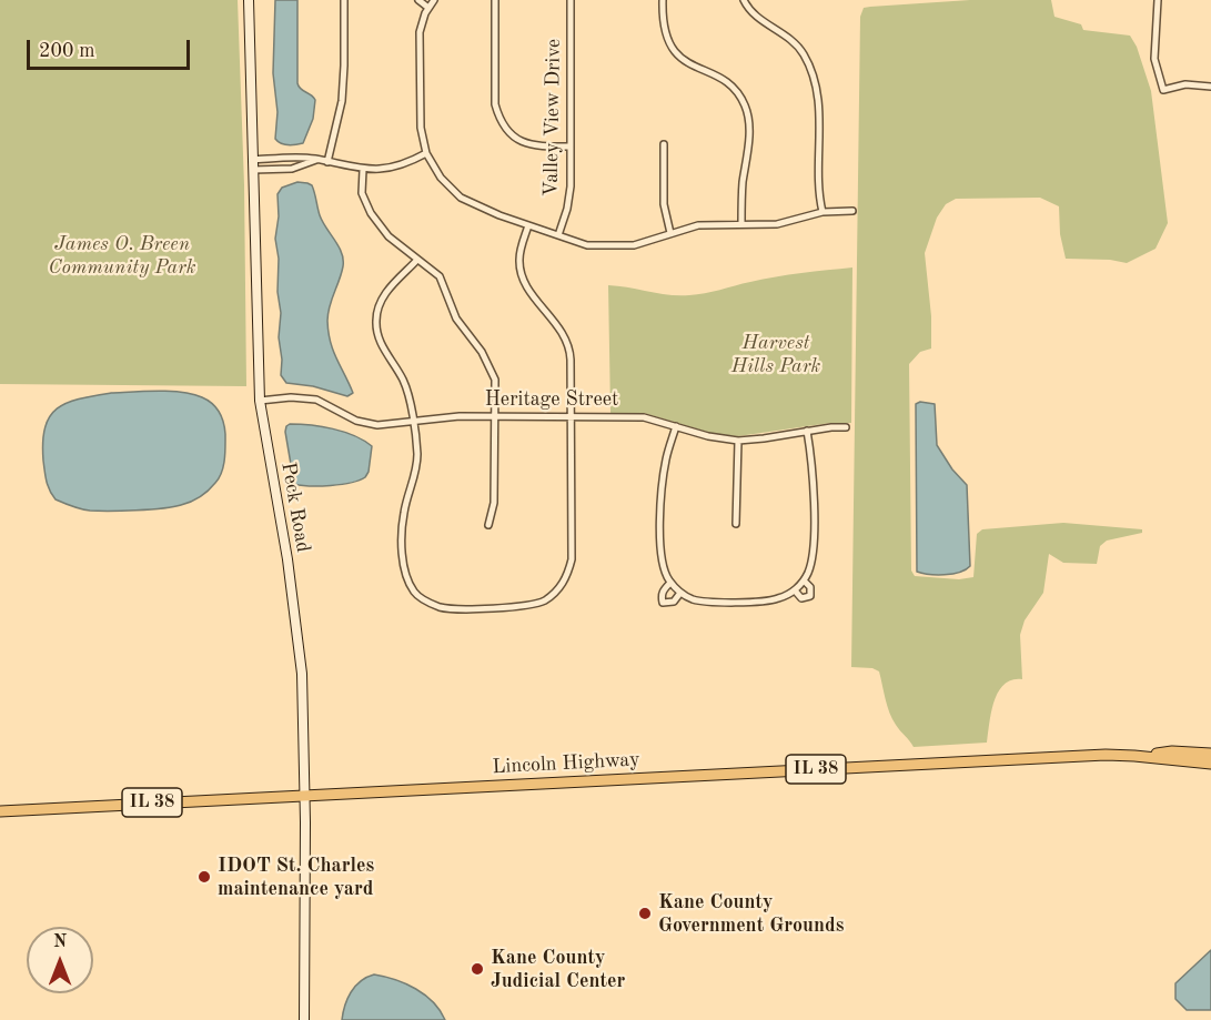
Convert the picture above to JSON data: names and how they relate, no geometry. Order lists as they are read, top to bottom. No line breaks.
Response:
{"streets":{"main road":["Lincoln Highway","IL 38"],"street":["Valley View Drive","Heritage Street","Peck Road"]},"crossings":[["Heritage Street","Peck Road"],["Peck Road","Lincoln Highway"]],"parks":["James O. Breen Community Park","Harvest Hills Park"],"places":["IDOT St. Charles maintenance yard","Kane County Government Grounds","Kane County Judicial Center"],"scale_bar":"200 m","north":"top"}
